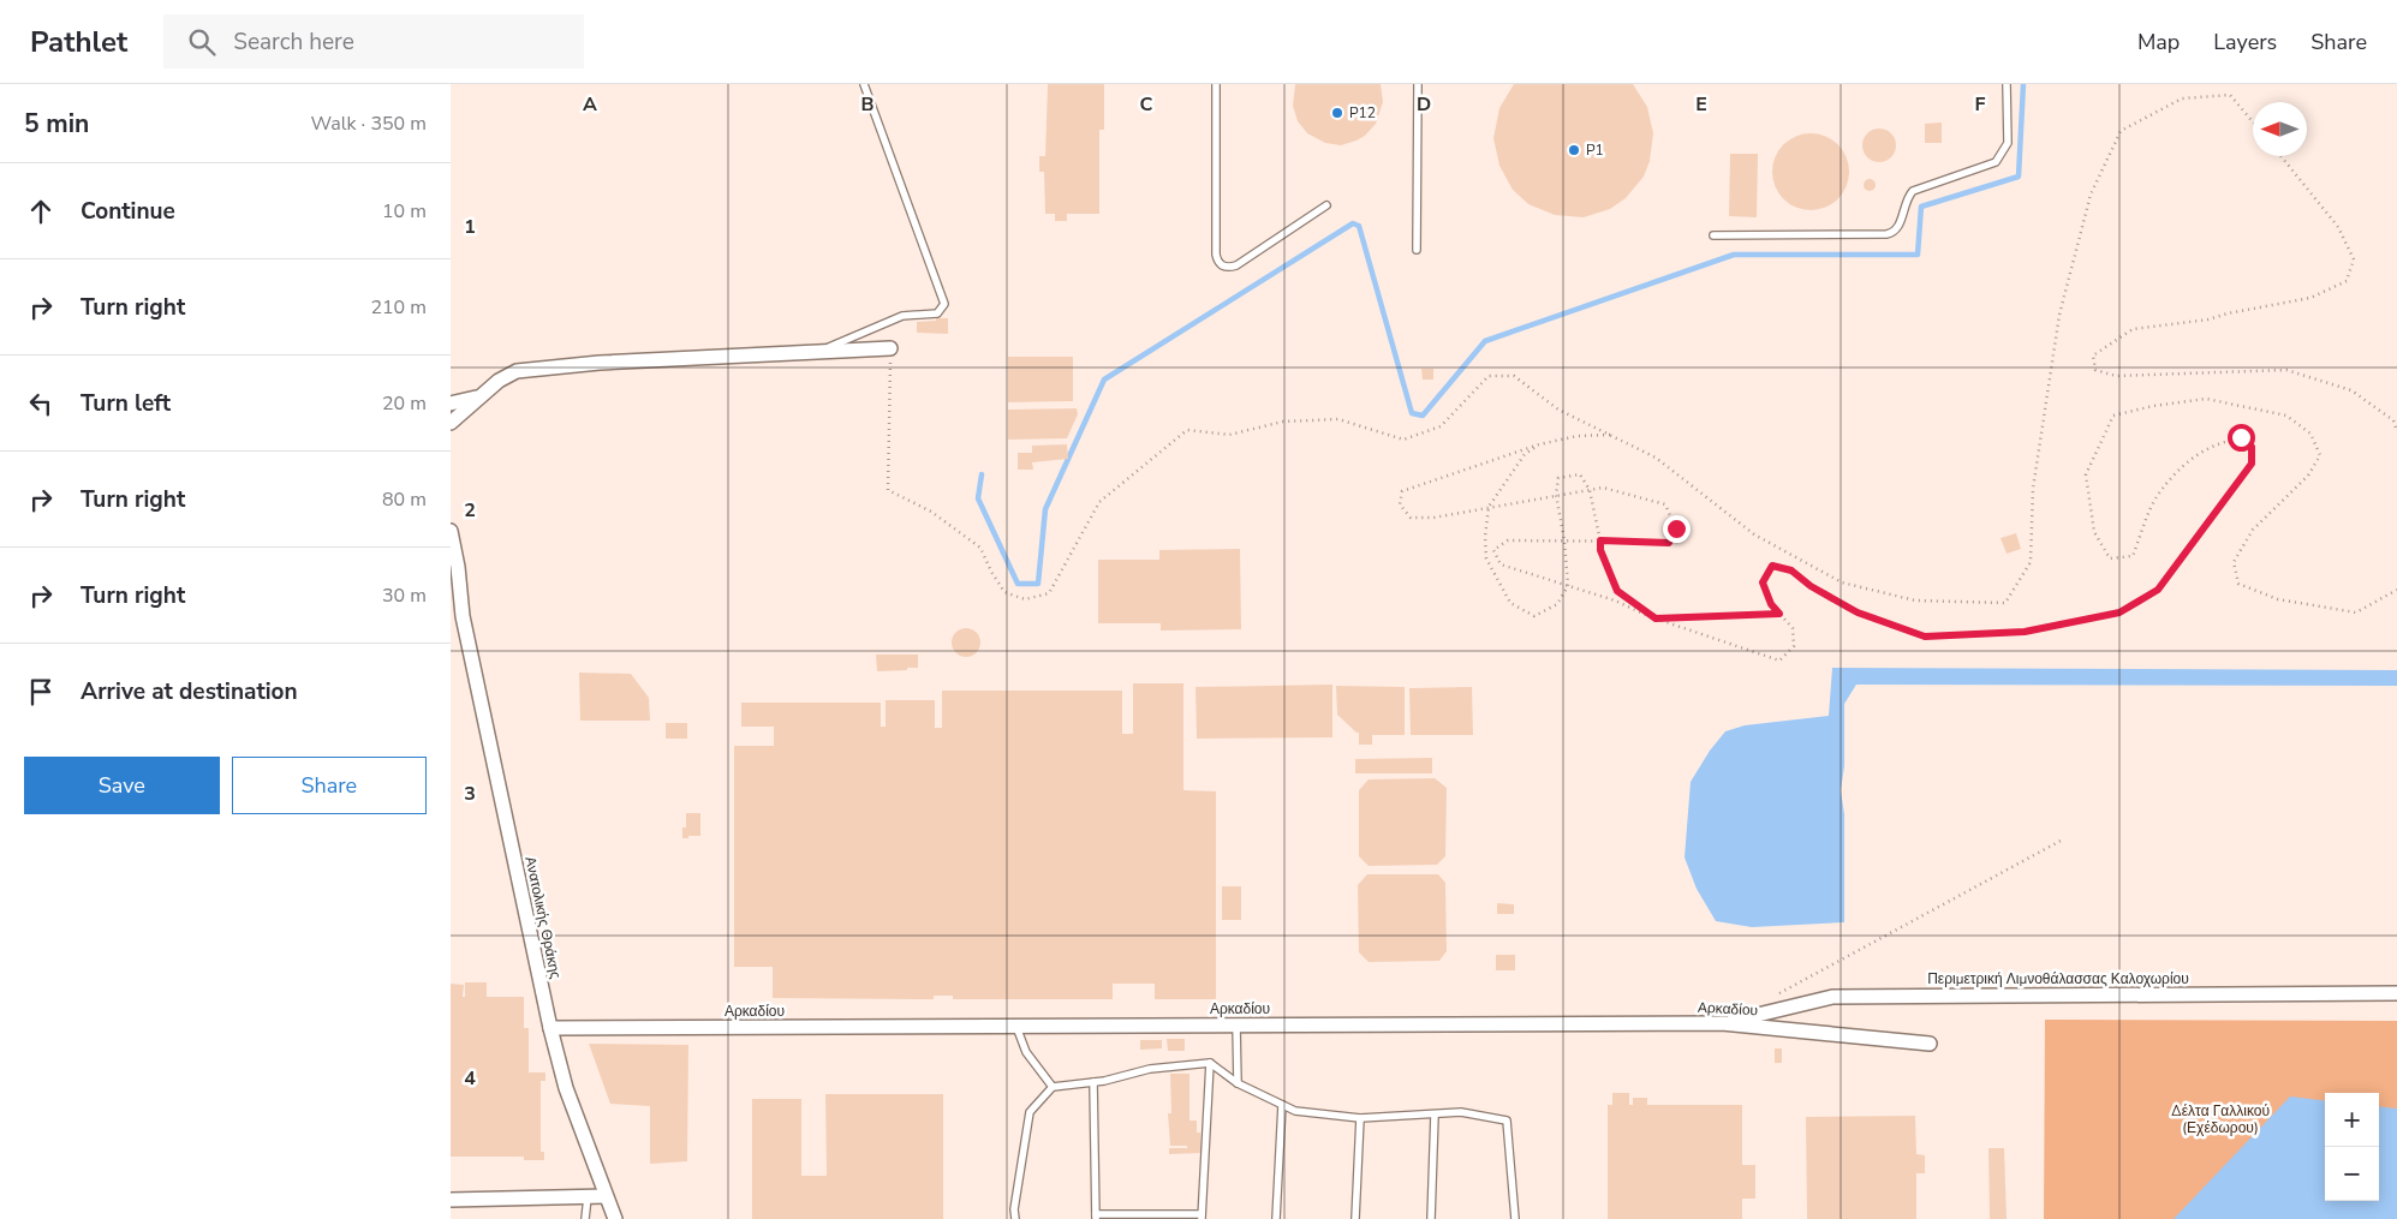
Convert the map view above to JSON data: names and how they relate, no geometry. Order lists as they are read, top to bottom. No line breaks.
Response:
{"streets":{"street":["Ανατολικής Θράκης","Περιμετρική Λιμνοθάλασσας Καλοχωρίου","Αρκαδίου"]},"crossings":[["Ανατολικής Θράκης","Αρκαδίου"],["Περιμετρική Λιμνοθάλασσας Καλοχωρίου","Αρκαδίου"]],"parks":["Δέλτα Γαλλικού (Εχέδωρου)"],"places":["P12","P1"],"north":"left","page":{"header":"Pathlet","search":"Search here","nav":["Map","Layers","Share"],"heading":["5 min","Walk · 350 m"],"list":[["Continue","10 m"],["Turn right","210 m"],["Turn left","20 m"],["Turn right","80 m"],["Turn right","30 m"],"Arrive at destination"],"buttons":["Save","Share"],"map_buttons":["+","−"]},"grid":{"columns":["A","B","C","D","E","F"],"rows":["1","2","3","4"]}}
